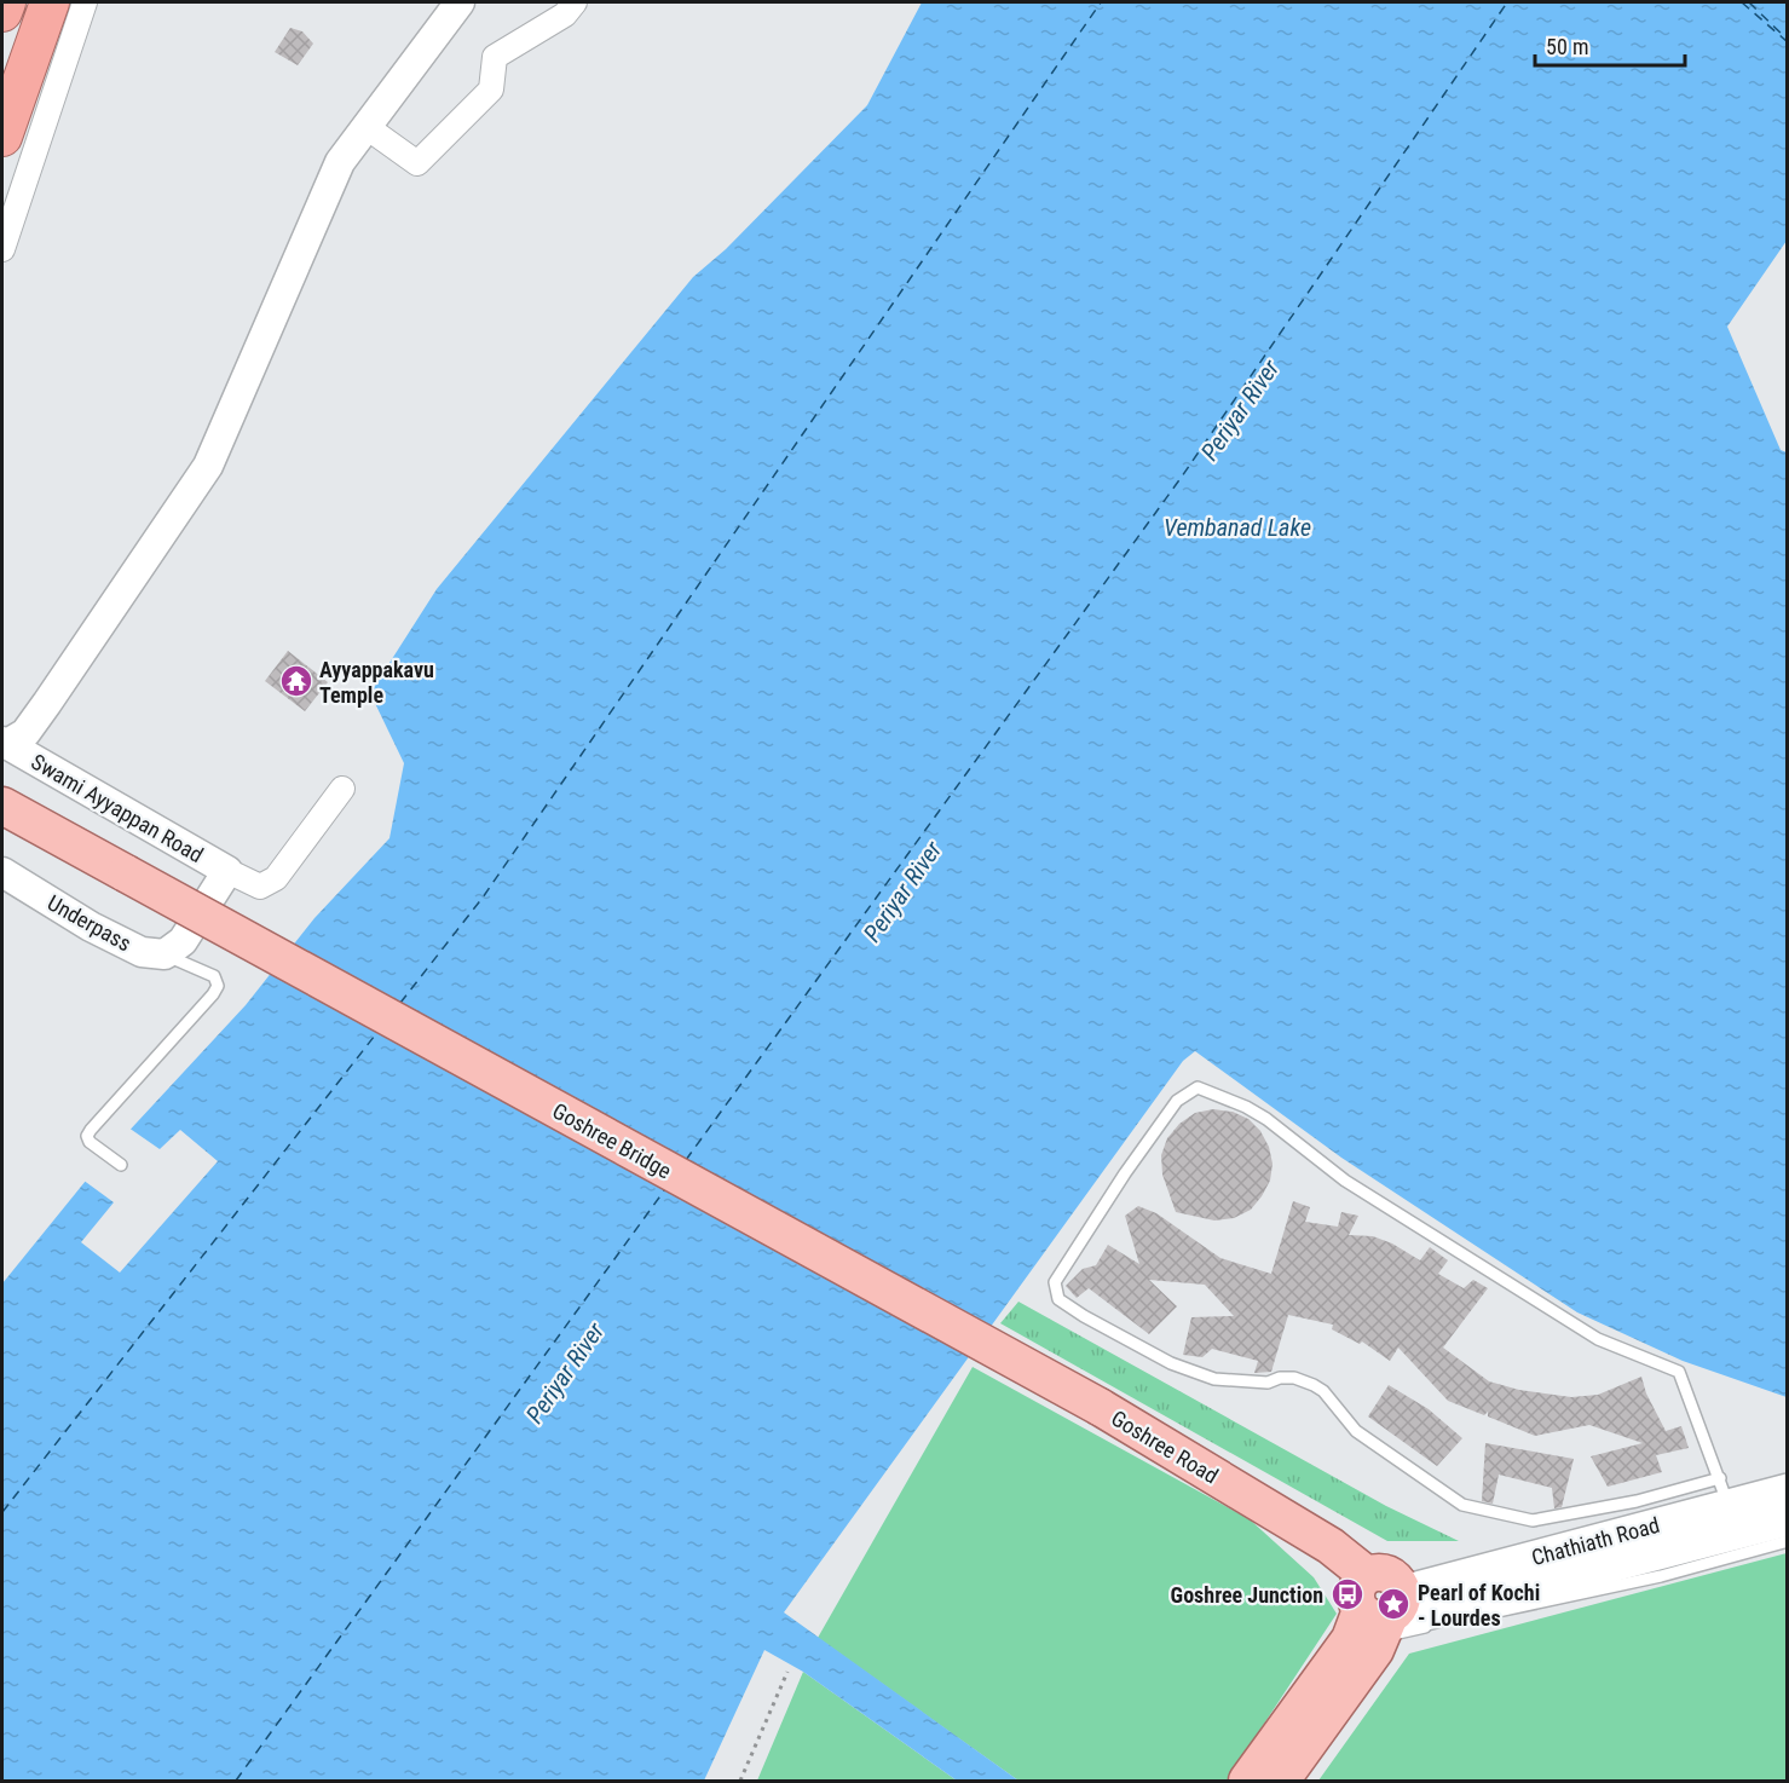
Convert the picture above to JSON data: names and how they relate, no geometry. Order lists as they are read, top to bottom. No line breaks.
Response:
{"streets":{"main road":["Goshree Bridge","Goshree Road","Chathiath Road"],"street":["Swami Ayyappan Road","Underpass"]},"crossings":[["Goshree Bridge","Goshree Road"],["Goshree Road","Chathiath Road"]],"water":["Periyar River","Vembanad Lake"],"places":{"temple":["Ayyappakavu Temple"],"bus stop":["Goshree Junction"],"place":["Pearl of Kochi - Lourdes"]},"scale_bar":"50 m"}
